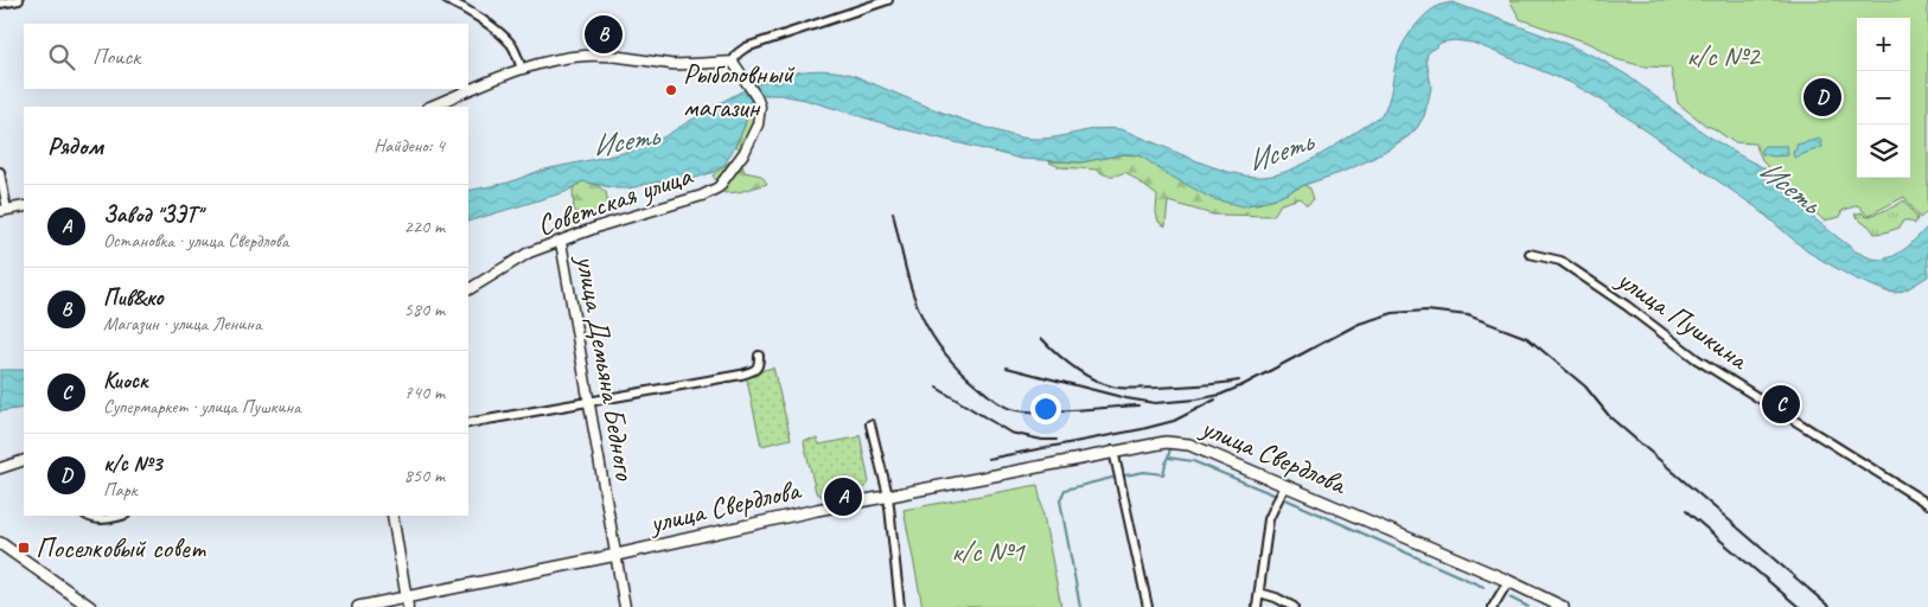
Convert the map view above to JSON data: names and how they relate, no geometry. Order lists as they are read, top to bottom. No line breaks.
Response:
{"streets":{"main road":["улица Свердлова"],"street":["Советская улица","улица Пушкина","улица Демьяна Бедного"]},"crossings":[["Советская улица","улица Демьяна Бедного"],["улица Демьяна Бедного","улица Свердлова"]],"water":["Исеть"],"parks":["к/с №2","к/с №1"],"places":{"other":["Рыболовный магазин"],"transit":["Поселковый совет"]},"page":{"pins":["B","D","C","A"],"map_buttons":["+","−"],"search":"Поиск","heading":["Рядом","Найдено: 4"],"list":[{"mark":"A","name":"Завод \"ЗЭТ\"","note":"Остановка · улица Свердлова","value":"220 m"},{"mark":"B","name":"Пив&ко","note":"Магазин · улица Ленина","value":"580 m"},{"mark":"C","name":"Киоск","note":"Супермаркет · улица Пушкина","value":"740 m"},{"mark":"D","name":"к/с №3","note":"Парк","value":"850 m"}]}}
